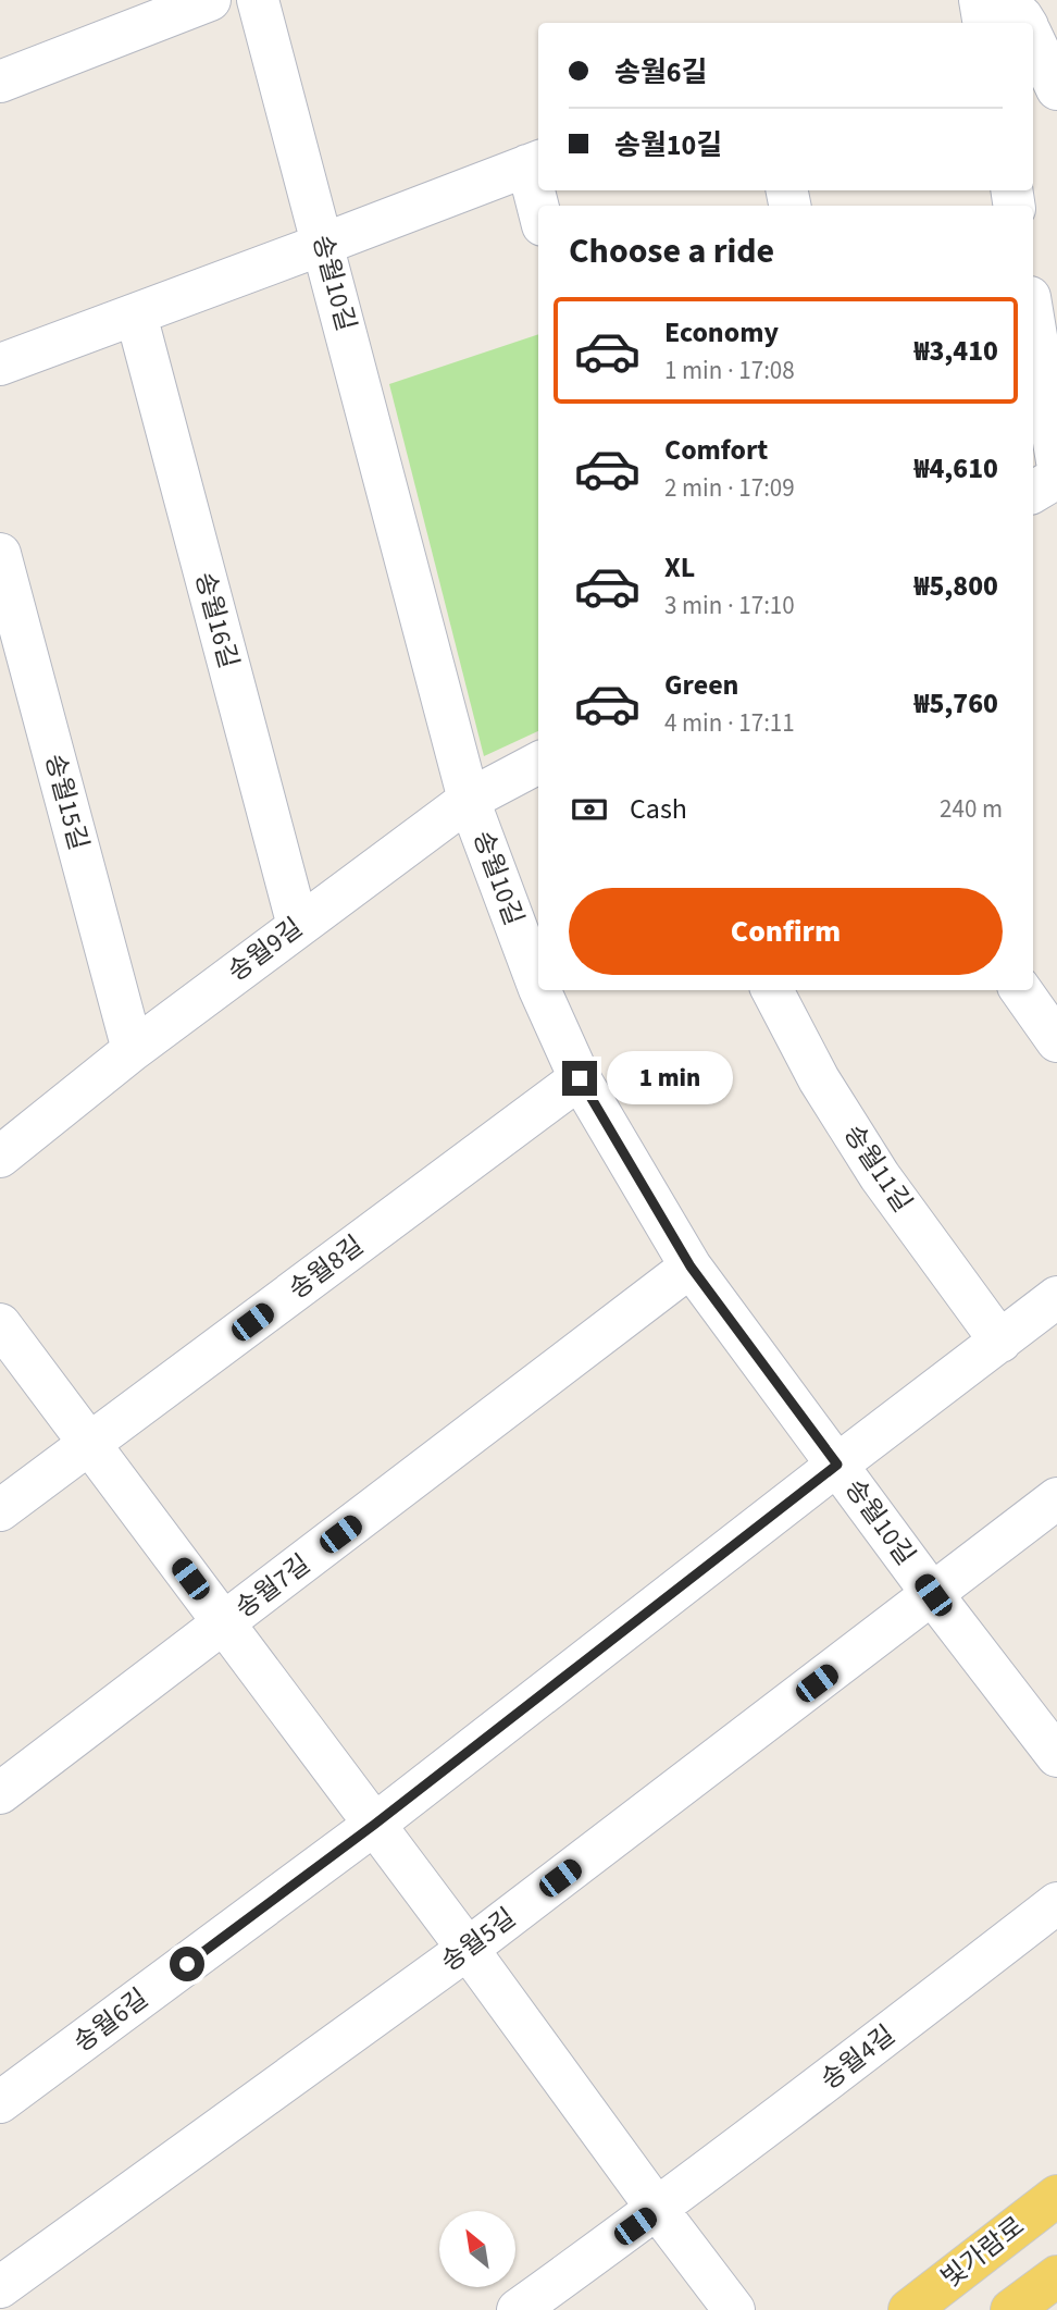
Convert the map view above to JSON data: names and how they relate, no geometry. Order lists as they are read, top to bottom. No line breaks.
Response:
{"streets":{"main road":["빛가람로"],"street":["송월10길","송월16길","송월15길","송월9길","송월11길","송월8길","송월7길","송월5길","송월6길","송월4길"]},"crossings":[["송월10길","송월9길"],["송월10길","송월8길"],["송월10길","송월7길"],["송월10길","송월5길"],["송월10길","송월6길"],["송월16길","송월9길"],["송월15길","송월9길"],["송월11길","송월6길"]],"north":"top left","page":{"banner":["송월6길","송월10길"],"heading":"Choose a ride","list":[{"name":"Economy","note":"1 min · 17:08","value":"₩3,410"},{"name":"Comfort","note":"2 min · 17:09","value":"₩4,610"},{"name":"XL","note":"3 min · 17:10","value":"₩5,800"},{"name":"Green","note":"4 min · 17:11","value":"₩5,760"}],"pay":["Cash","240 m"],"buttons":"Confirm","bubble":"1 min"}}
